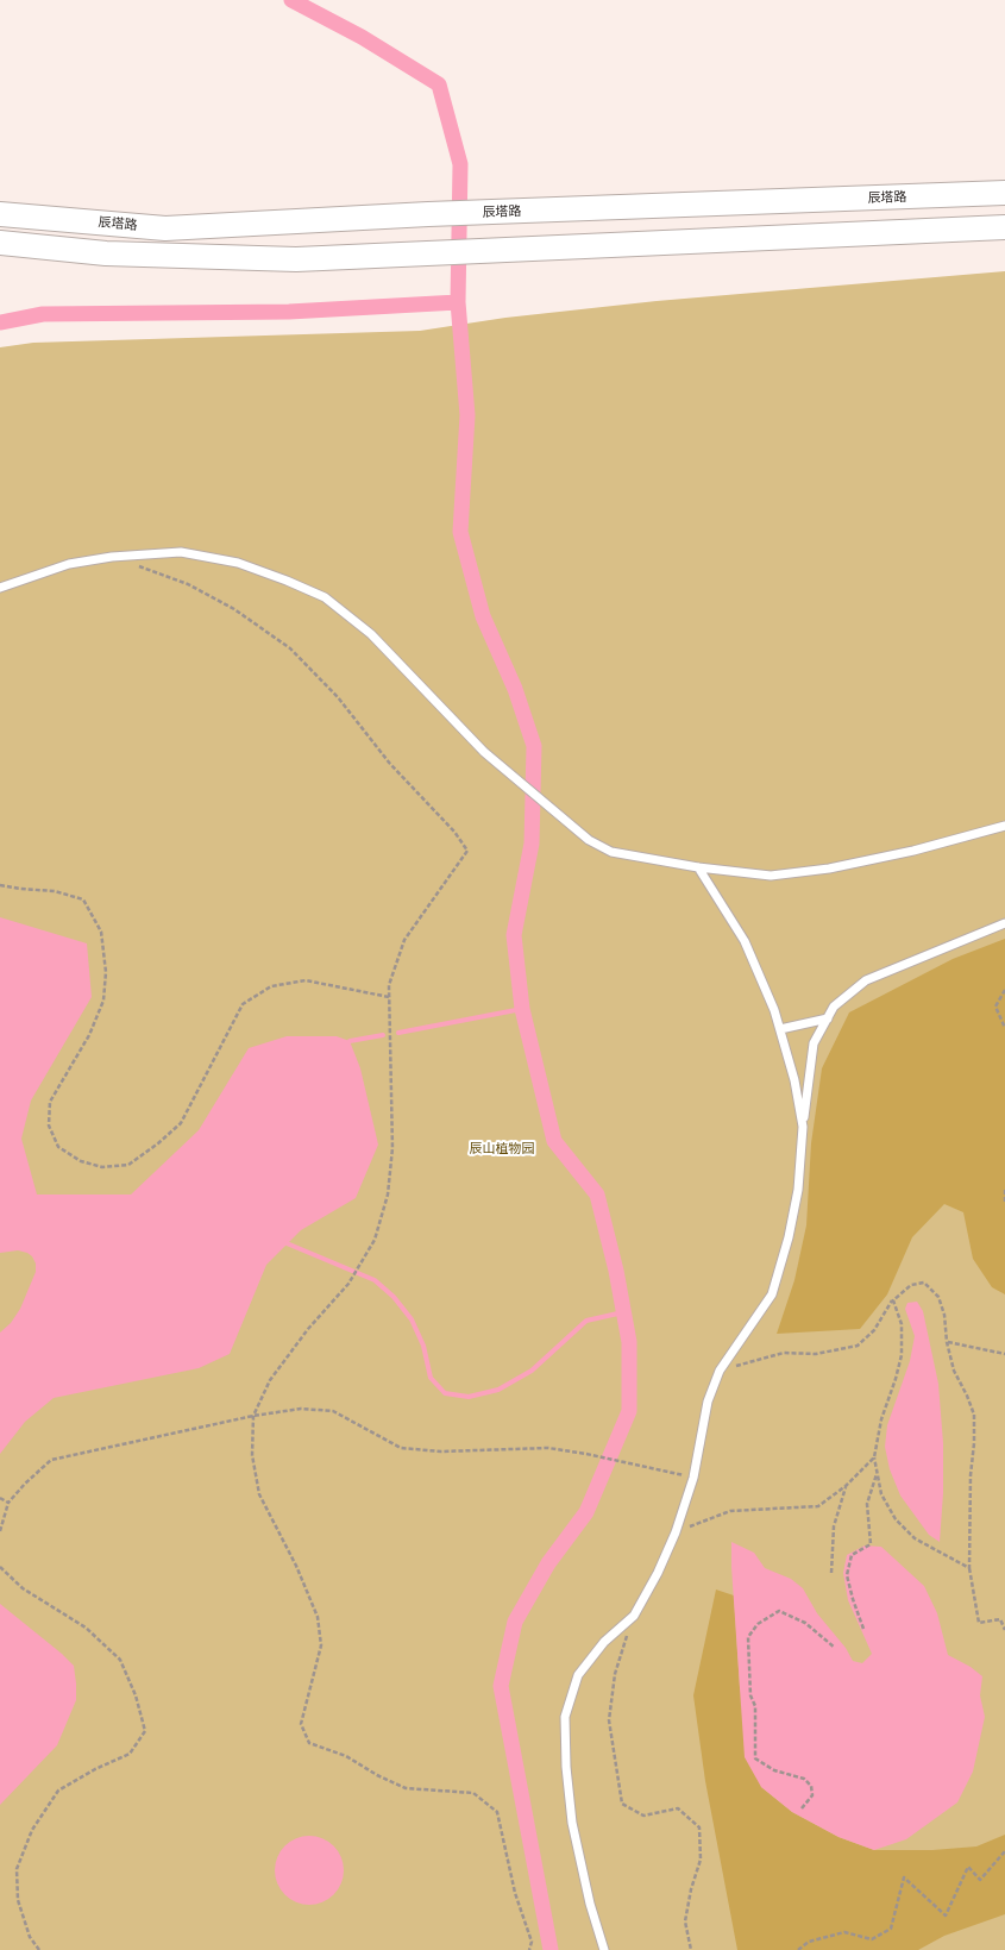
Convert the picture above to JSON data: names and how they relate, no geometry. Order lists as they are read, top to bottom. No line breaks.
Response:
{"streets":{"main road":["辰塔路"]},"parks":["辰山植物园"]}
